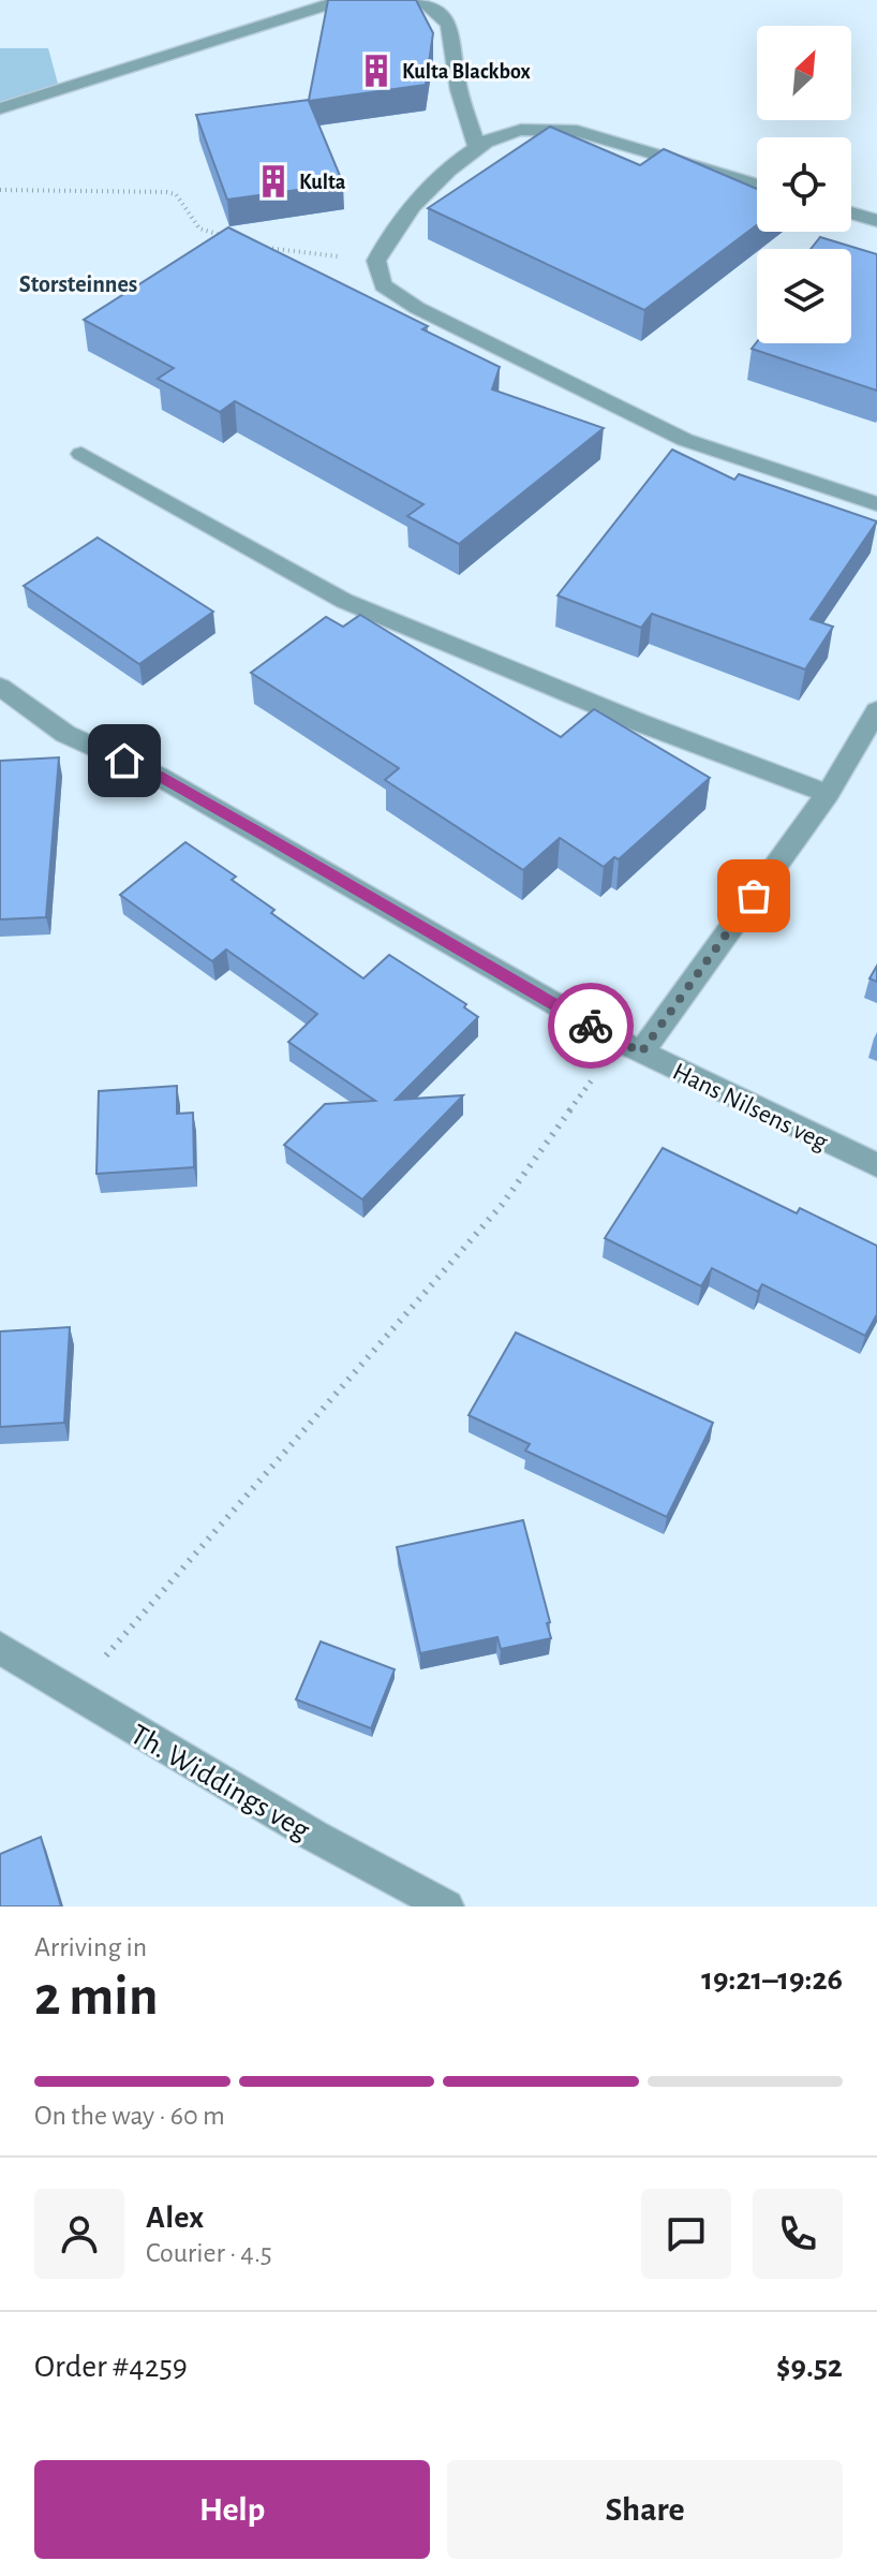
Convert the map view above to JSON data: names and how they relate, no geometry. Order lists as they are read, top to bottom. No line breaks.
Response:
{"streets":{"street":["Hans Nilsens veg","Th. Widdings veg"]},"districts":["Storsteinnes"],"places":{"building":["Kulta Blackbox","Kulta"]},"north":"top right","page":{"heading":["2 min","Arriving in","19:21–19:26"],"panel":["Alex","Courier · 4.5","Order #4259","$9.52"],"bar":"On the way · 60 m","buttons":["Help","Share"]}}
